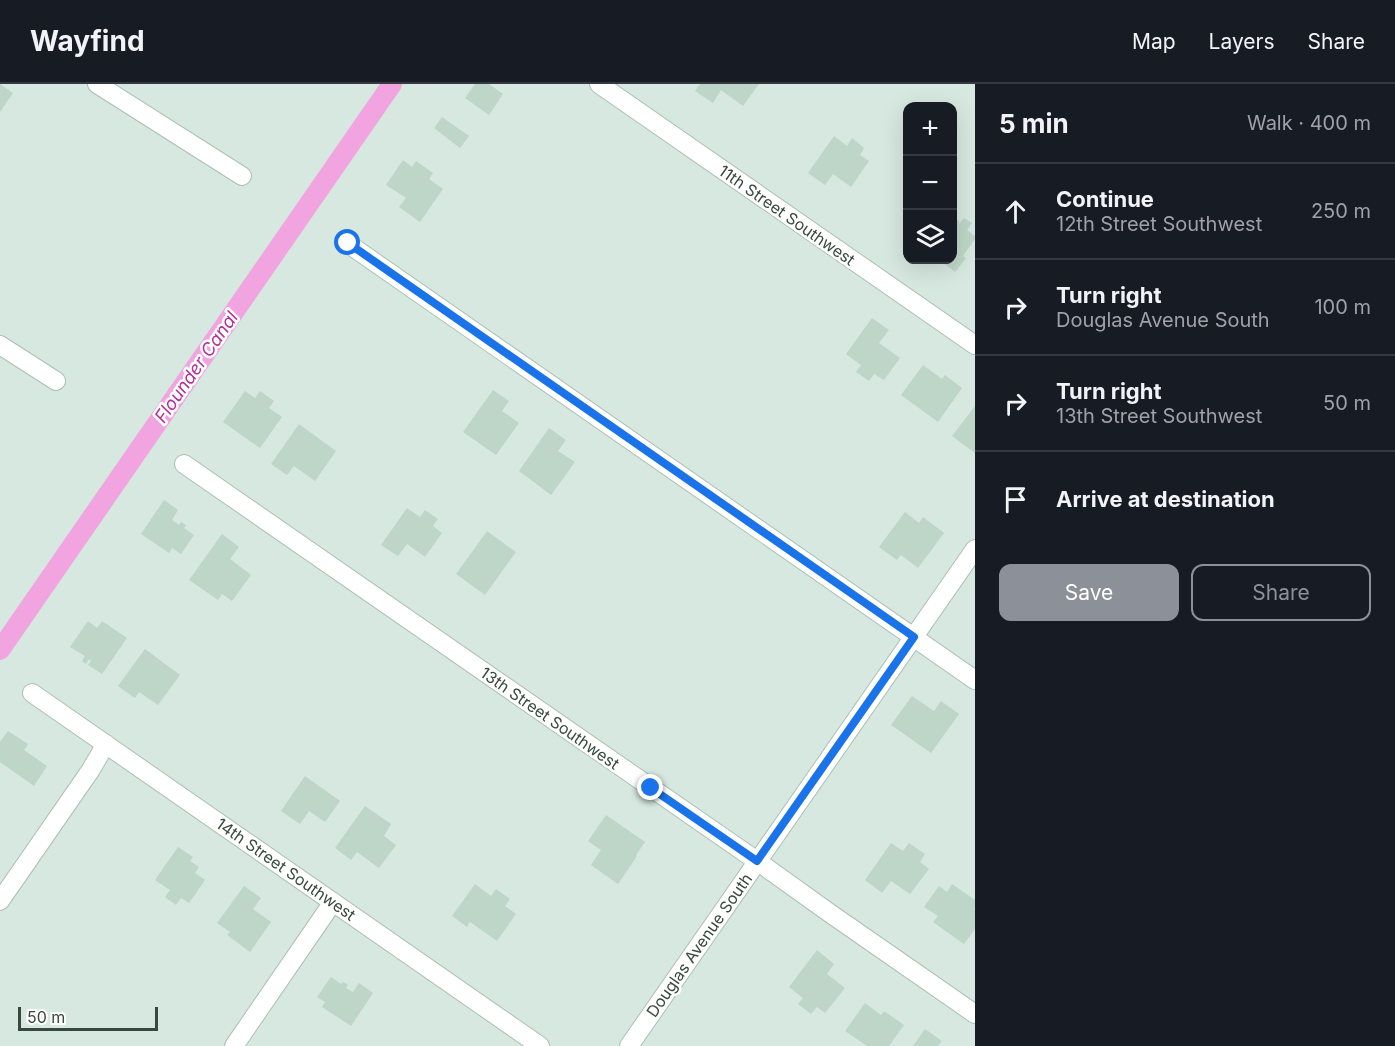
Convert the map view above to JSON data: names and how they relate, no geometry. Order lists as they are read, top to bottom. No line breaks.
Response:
{"streets":{"street":["11th Street Southwest","13th Street Southwest","14th Street Southwest","Douglas Avenue South"]},"crossings":[["13th Street Southwest","Douglas Avenue South"]],"water":["Flounder Canal"],"scale_bar":"50 m","page":{"header":"Wayfind","nav":["Map","Layers","Share"],"heading":["5 min","Walk · 400 m"],"map_buttons":["+","−"],"list":[["Continue","12th Street Southwest","250 m"],["Turn right","Douglas Avenue South","100 m"],["Turn right","13th Street Southwest","50 m"],"Arrive at destination"],"buttons":["Save","Share"],"scale":"50 m"}}
